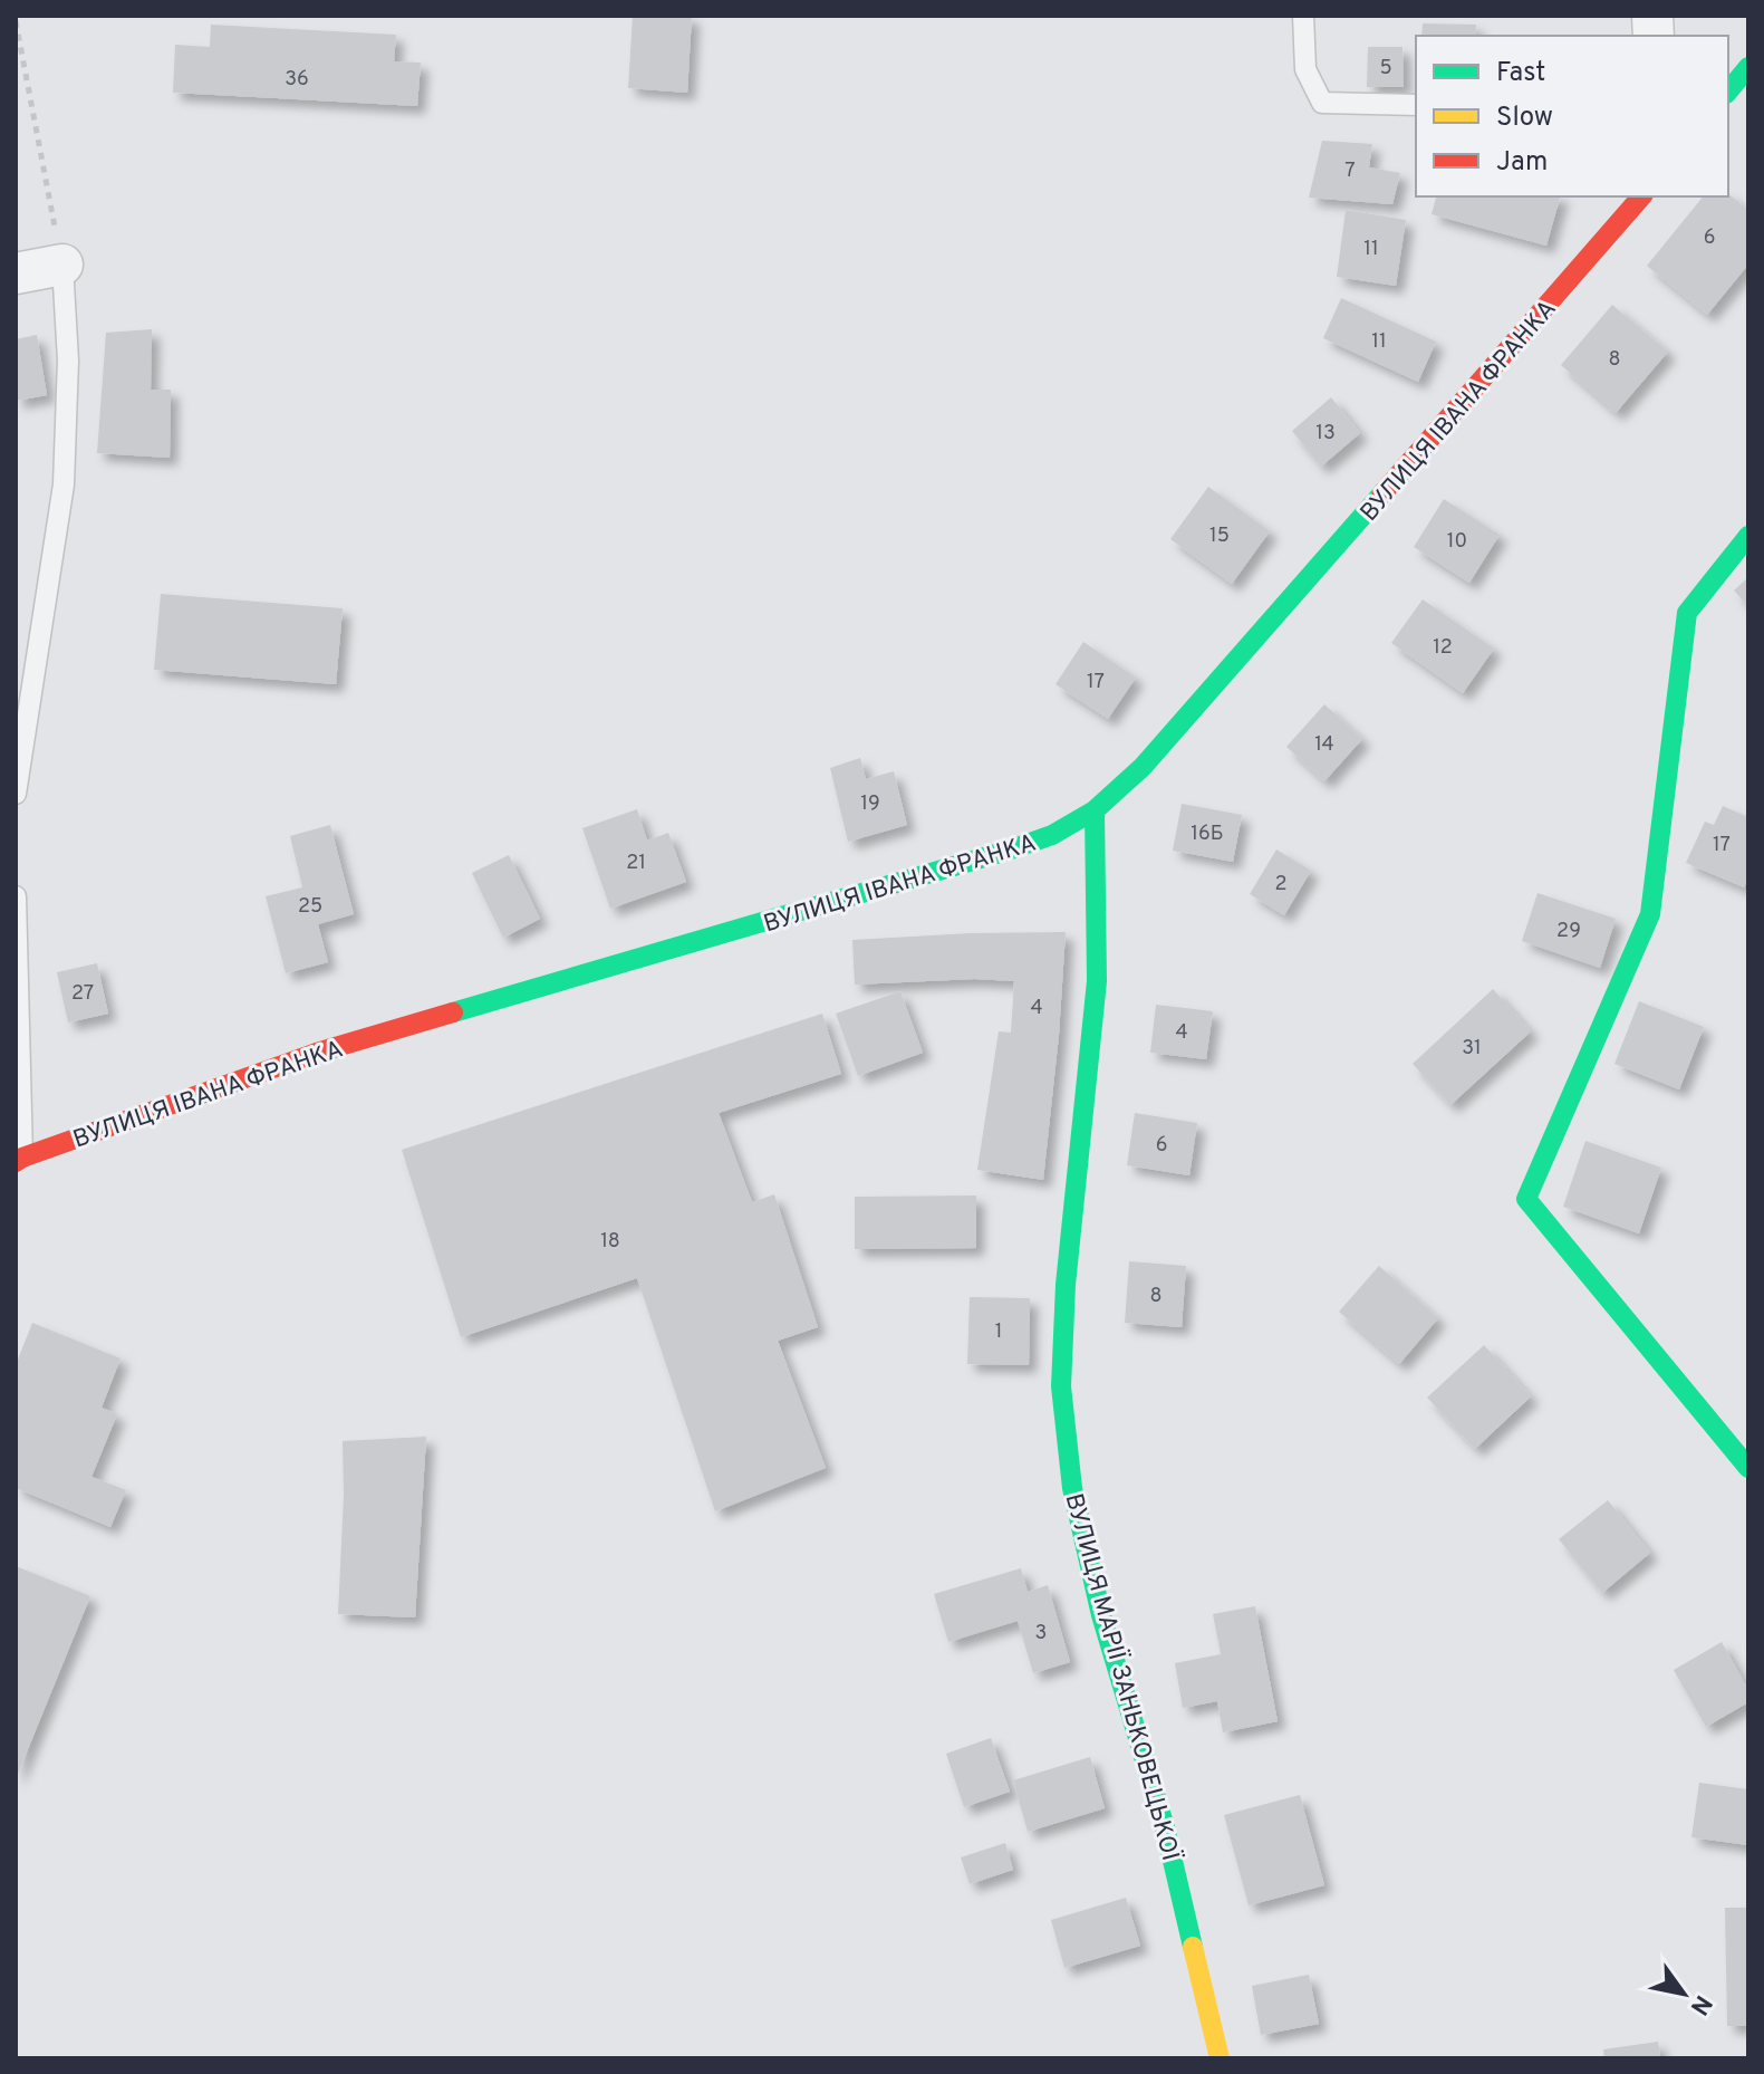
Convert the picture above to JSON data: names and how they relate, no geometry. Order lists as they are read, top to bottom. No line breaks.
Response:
{"streets":{"street":["ВУЛИЦЯ ІВАНА ФРАНКА","ВУЛИЦЯ МАРІЇ ЗАНЬКОВЕЦЬКОЇ"]},"crossings":[["ВУЛИЦЯ ІВАНА ФРАНКА","ВУЛИЦЯ МАРІЇ ЗАНЬКОВЕЦЬКОЇ"]],"house_numbers":["5","36","7","6","11","11","8","13","15","10","12","17","14","19","16Б","17","21","2","25","29","27","4","4","31","6","18","8","1","3"],"legend":["Fast","Slow","Jam"],"north":"bottom right"}
